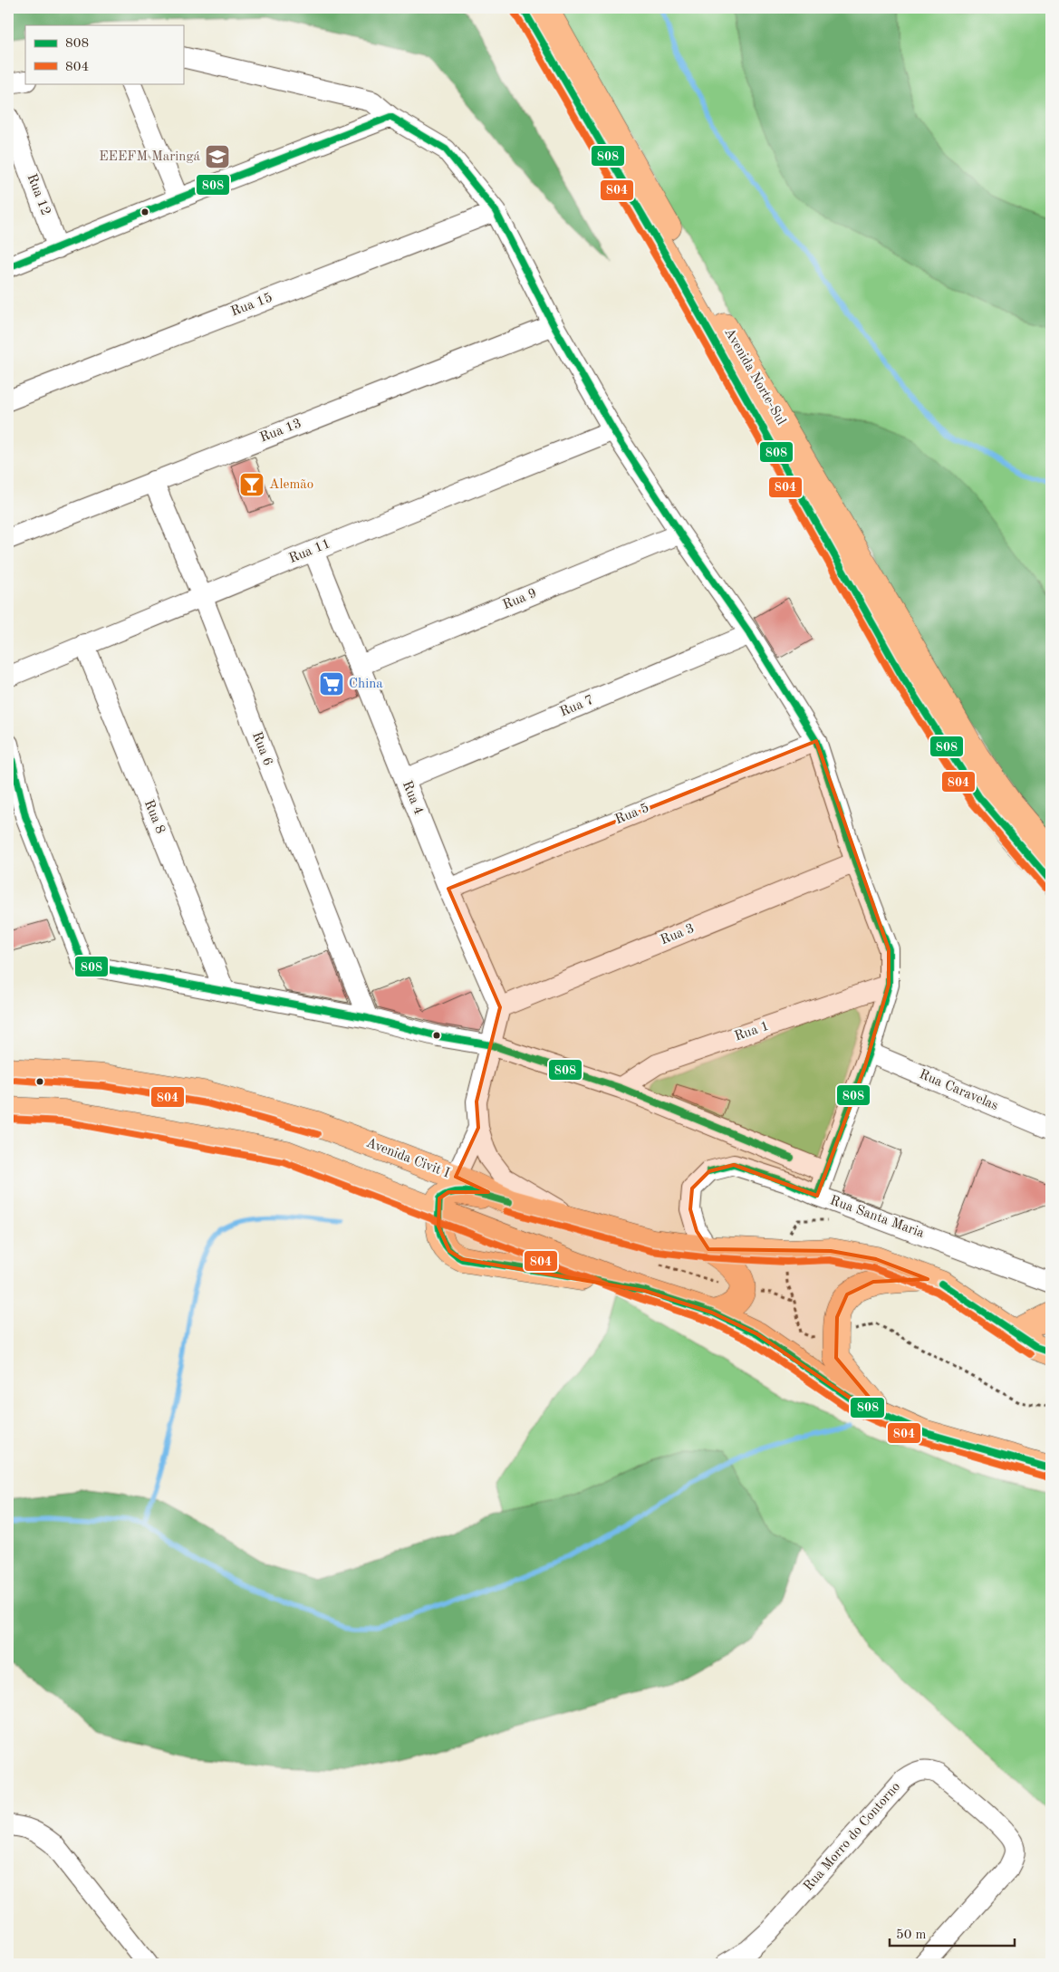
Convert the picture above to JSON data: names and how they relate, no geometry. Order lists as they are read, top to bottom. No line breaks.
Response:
{"streets":{"main road":["Avenida Norte-Sul","Avenida Civit I"],"street":["Rua 12","Rua 15","Rua 13","Rua 11","Rua 9","Rua 7","Rua 6","Rua 4","Rua 5","Rua 8","Rua 3","Rua 1","Rua Caravelas","Rua Santa Maria","Rua Morro do Contorno"]},"crossings":[["Rua 13","Rua 6"],["Rua 11","Rua 6"],["Rua 11","Rua 4"],["Rua 11","Rua 8"],["Rua 9","Rua 4"],["Rua 7","Rua 4"],["Rua 4","Rua 5"],["Rua 4","Rua 3"],["Avenida Civit I","Rua Santa Maria"]],"places":{"school or university":["EEEFM Maringá"],"bar":["Alemão"],"supermarket":["China"]},"lines":["transit line 808","transit line 804"],"legend":["808","804"],"scale_bar":"50 m"}
